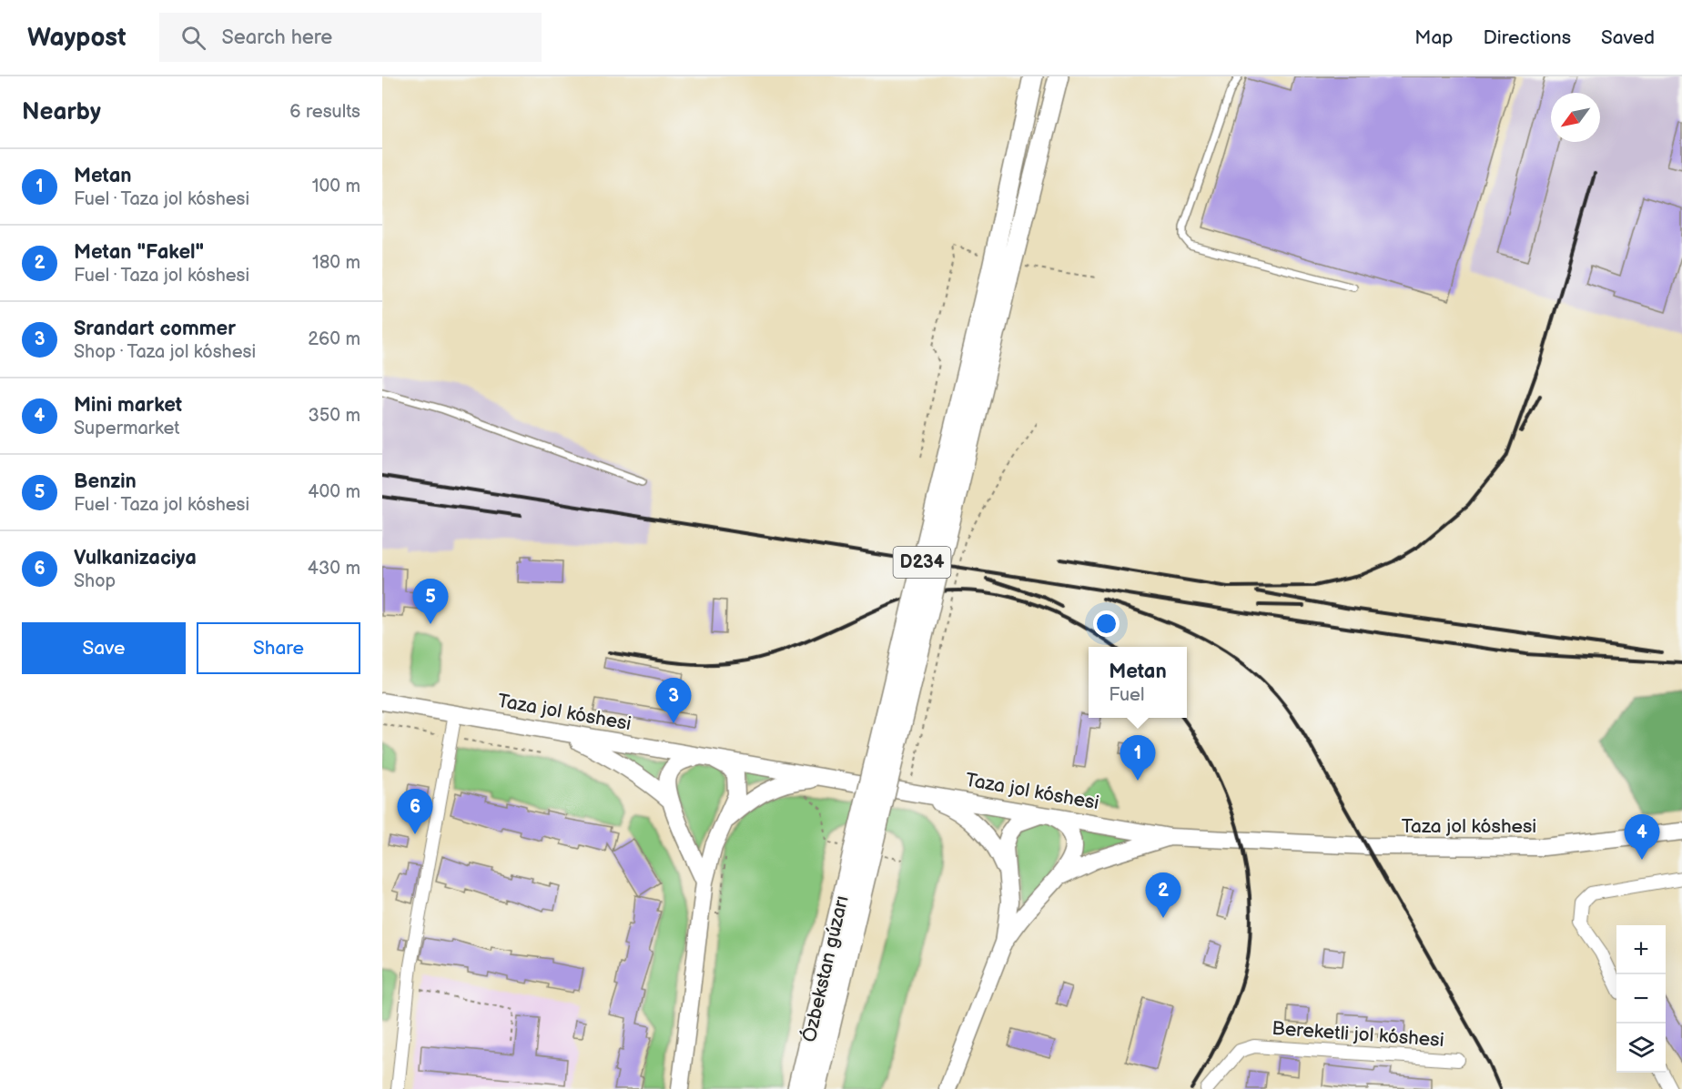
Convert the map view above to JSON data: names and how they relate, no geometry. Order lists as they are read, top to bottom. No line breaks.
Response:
{"streets":{"main road":["D234","Taza jol kóshesi","Ózbekstan gúzarı"],"street":["Bereketli jol kóshesi"]},"crossings":[["D234","Ózbekstan gúzarı"]],"north":"bottom left","page":{"header":"Waypost","search":"Search here","nav":["Map","Directions","Saved"],"heading":["Nearby","6 results"],"list":[{"mark":"1","name":"Metan","note":"Fuel · Taza jol kóshesi","value":"100 m"},{"mark":"2","name":"Metan \"Fakel\"","note":"Fuel · Taza jol kóshesi","value":"180 m"},{"mark":"3","name":"Srandart commer","note":"Shop · Taza jol kóshesi","value":"260 m"},{"mark":"4","name":"Mini market","note":"Supermarket","value":"350 m"},{"mark":"5","name":"Benzin","note":"Fuel · Taza jol kóshesi","value":"400 m"},{"mark":"6","name":"Vulkanizaciya","note":"Shop","value":"430 m"}],"pins":["5","3","1","6","4","2"],"buttons":["Save","Share"],"popup":["Metan","Fuel"],"map_buttons":["+","−"]}}
